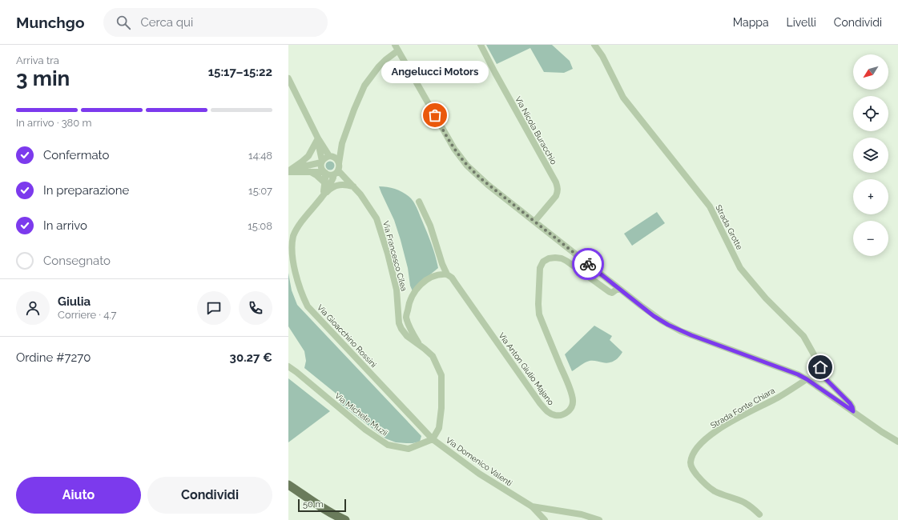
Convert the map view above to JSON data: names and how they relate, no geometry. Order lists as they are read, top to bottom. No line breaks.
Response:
{"streets":{"street":["Via Nicola Buracchio","Strada Grotte","Via Francesco Cilea","Via Gioacchino Rossini","Via Anton Giulio Majano","Strada Fonte Chiara","Via Michele Muzii","Via Domenico Valenti"]},"crossings":[["Via Francesco Cilea","Via Gioacchino Rossini"],["Via Francesco Cilea","Via Anton Giulio Majano"],["Via Francesco Cilea","Via Michele Muzii"],["Via Francesco Cilea","Via Domenico Valenti"],["Via Gioacchino Rossini","Via Michele Muzii"],["Via Gioacchino Rossini","Via Domenico Valenti"],["Via Michele Muzii","Via Domenico Valenti"]],"places":["Angelucci Motors"],"scale_bar":"50 m","north":"bottom left","page":{"header":"Munchgo","search":"Cerca qui","nav":["Mappa","Livelli","Condividi"],"heading":["3 min","Arriva tra","15:17–15:22"],"panel":["Giulia","Corriere · 4.7","Ordine #7270","30.27 €"],"map_buttons":["+","−"],"bubble":"Angelucci Motors","bar":"In arrivo · 380 m","list":[["Confermato","14:48"],["In preparazione","15:07"],["In arrivo","15:08"],"Consegnato"],"buttons":["Aiuto","Condividi"],"scale":"50 m"}}
